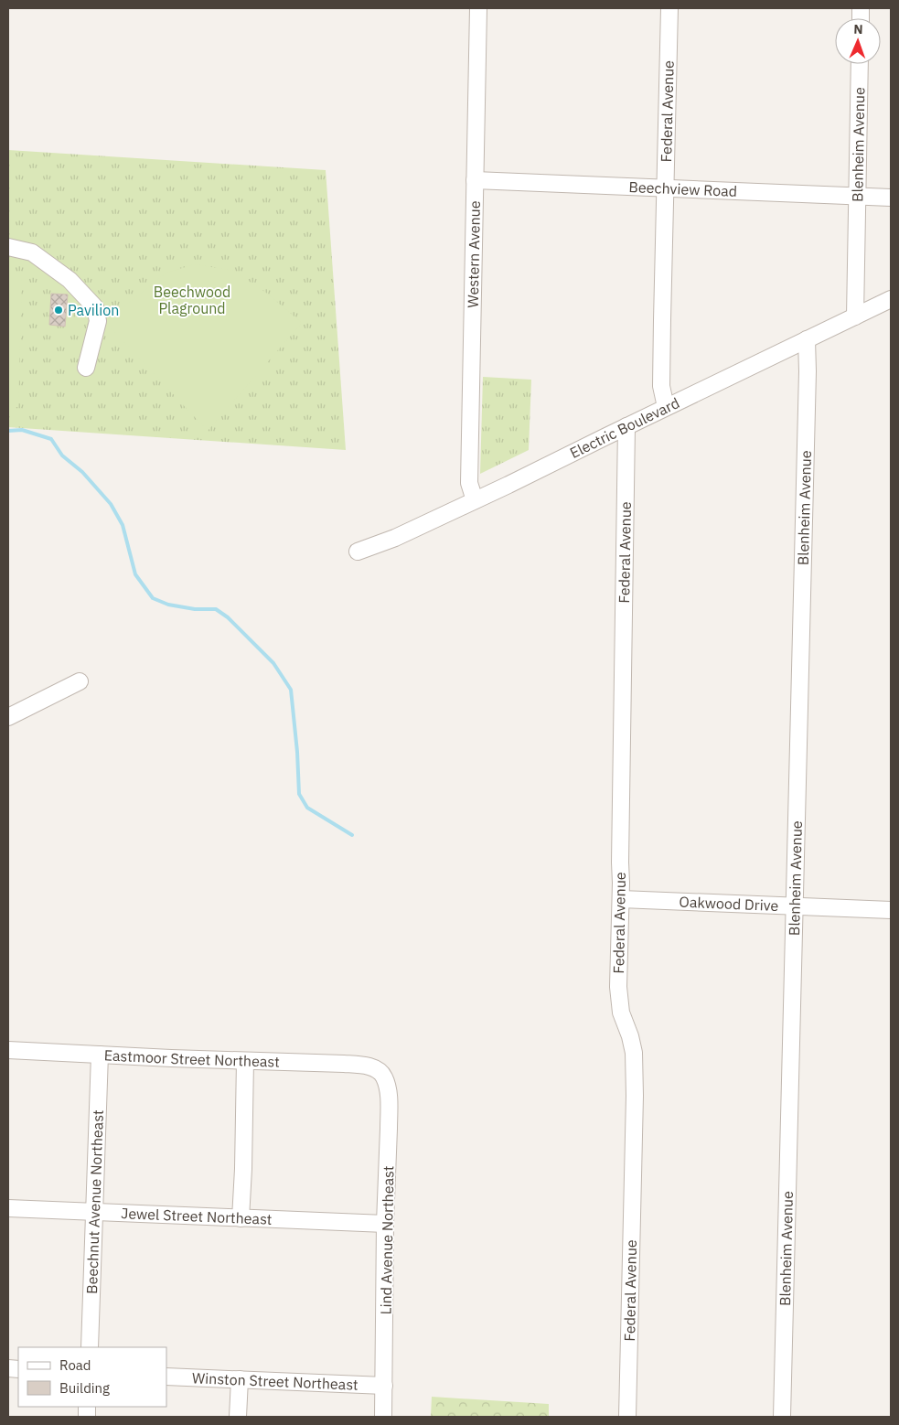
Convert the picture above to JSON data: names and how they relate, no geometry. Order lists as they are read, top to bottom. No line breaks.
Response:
{"streets":{"street":["Federal Avenue","Blenheim Avenue","Beechview Road","Western Avenue","Electric Boulevard","Oakwood Drive","Eastmoor Street Northeast","Beechnut Avenue Northeast","Jewel Street Northeast","Lind Avenue Northeast","Winston Street Northeast"]},"crossings":[["Federal Avenue","Beechview Road"],["Federal Avenue","Electric Boulevard"],["Federal Avenue","Oakwood Drive"],["Blenheim Avenue","Beechview Road"],["Blenheim Avenue","Electric Boulevard"],["Blenheim Avenue","Oakwood Drive"],["Beechview Road","Western Avenue"],["Western Avenue","Electric Boulevard"],["Eastmoor Street Northeast","Beechnut Avenue Northeast"],["Eastmoor Street Northeast","Lind Avenue Northeast"],["Beechnut Avenue Northeast","Jewel Street Northeast"],["Jewel Street Northeast","Lind Avenue Northeast"],["Lind Avenue Northeast","Winston Street Northeast"]],"parks":["Beechwood Plaground"],"places":["Pavilion"],"legend":["Road","Building"],"north":"top"}
